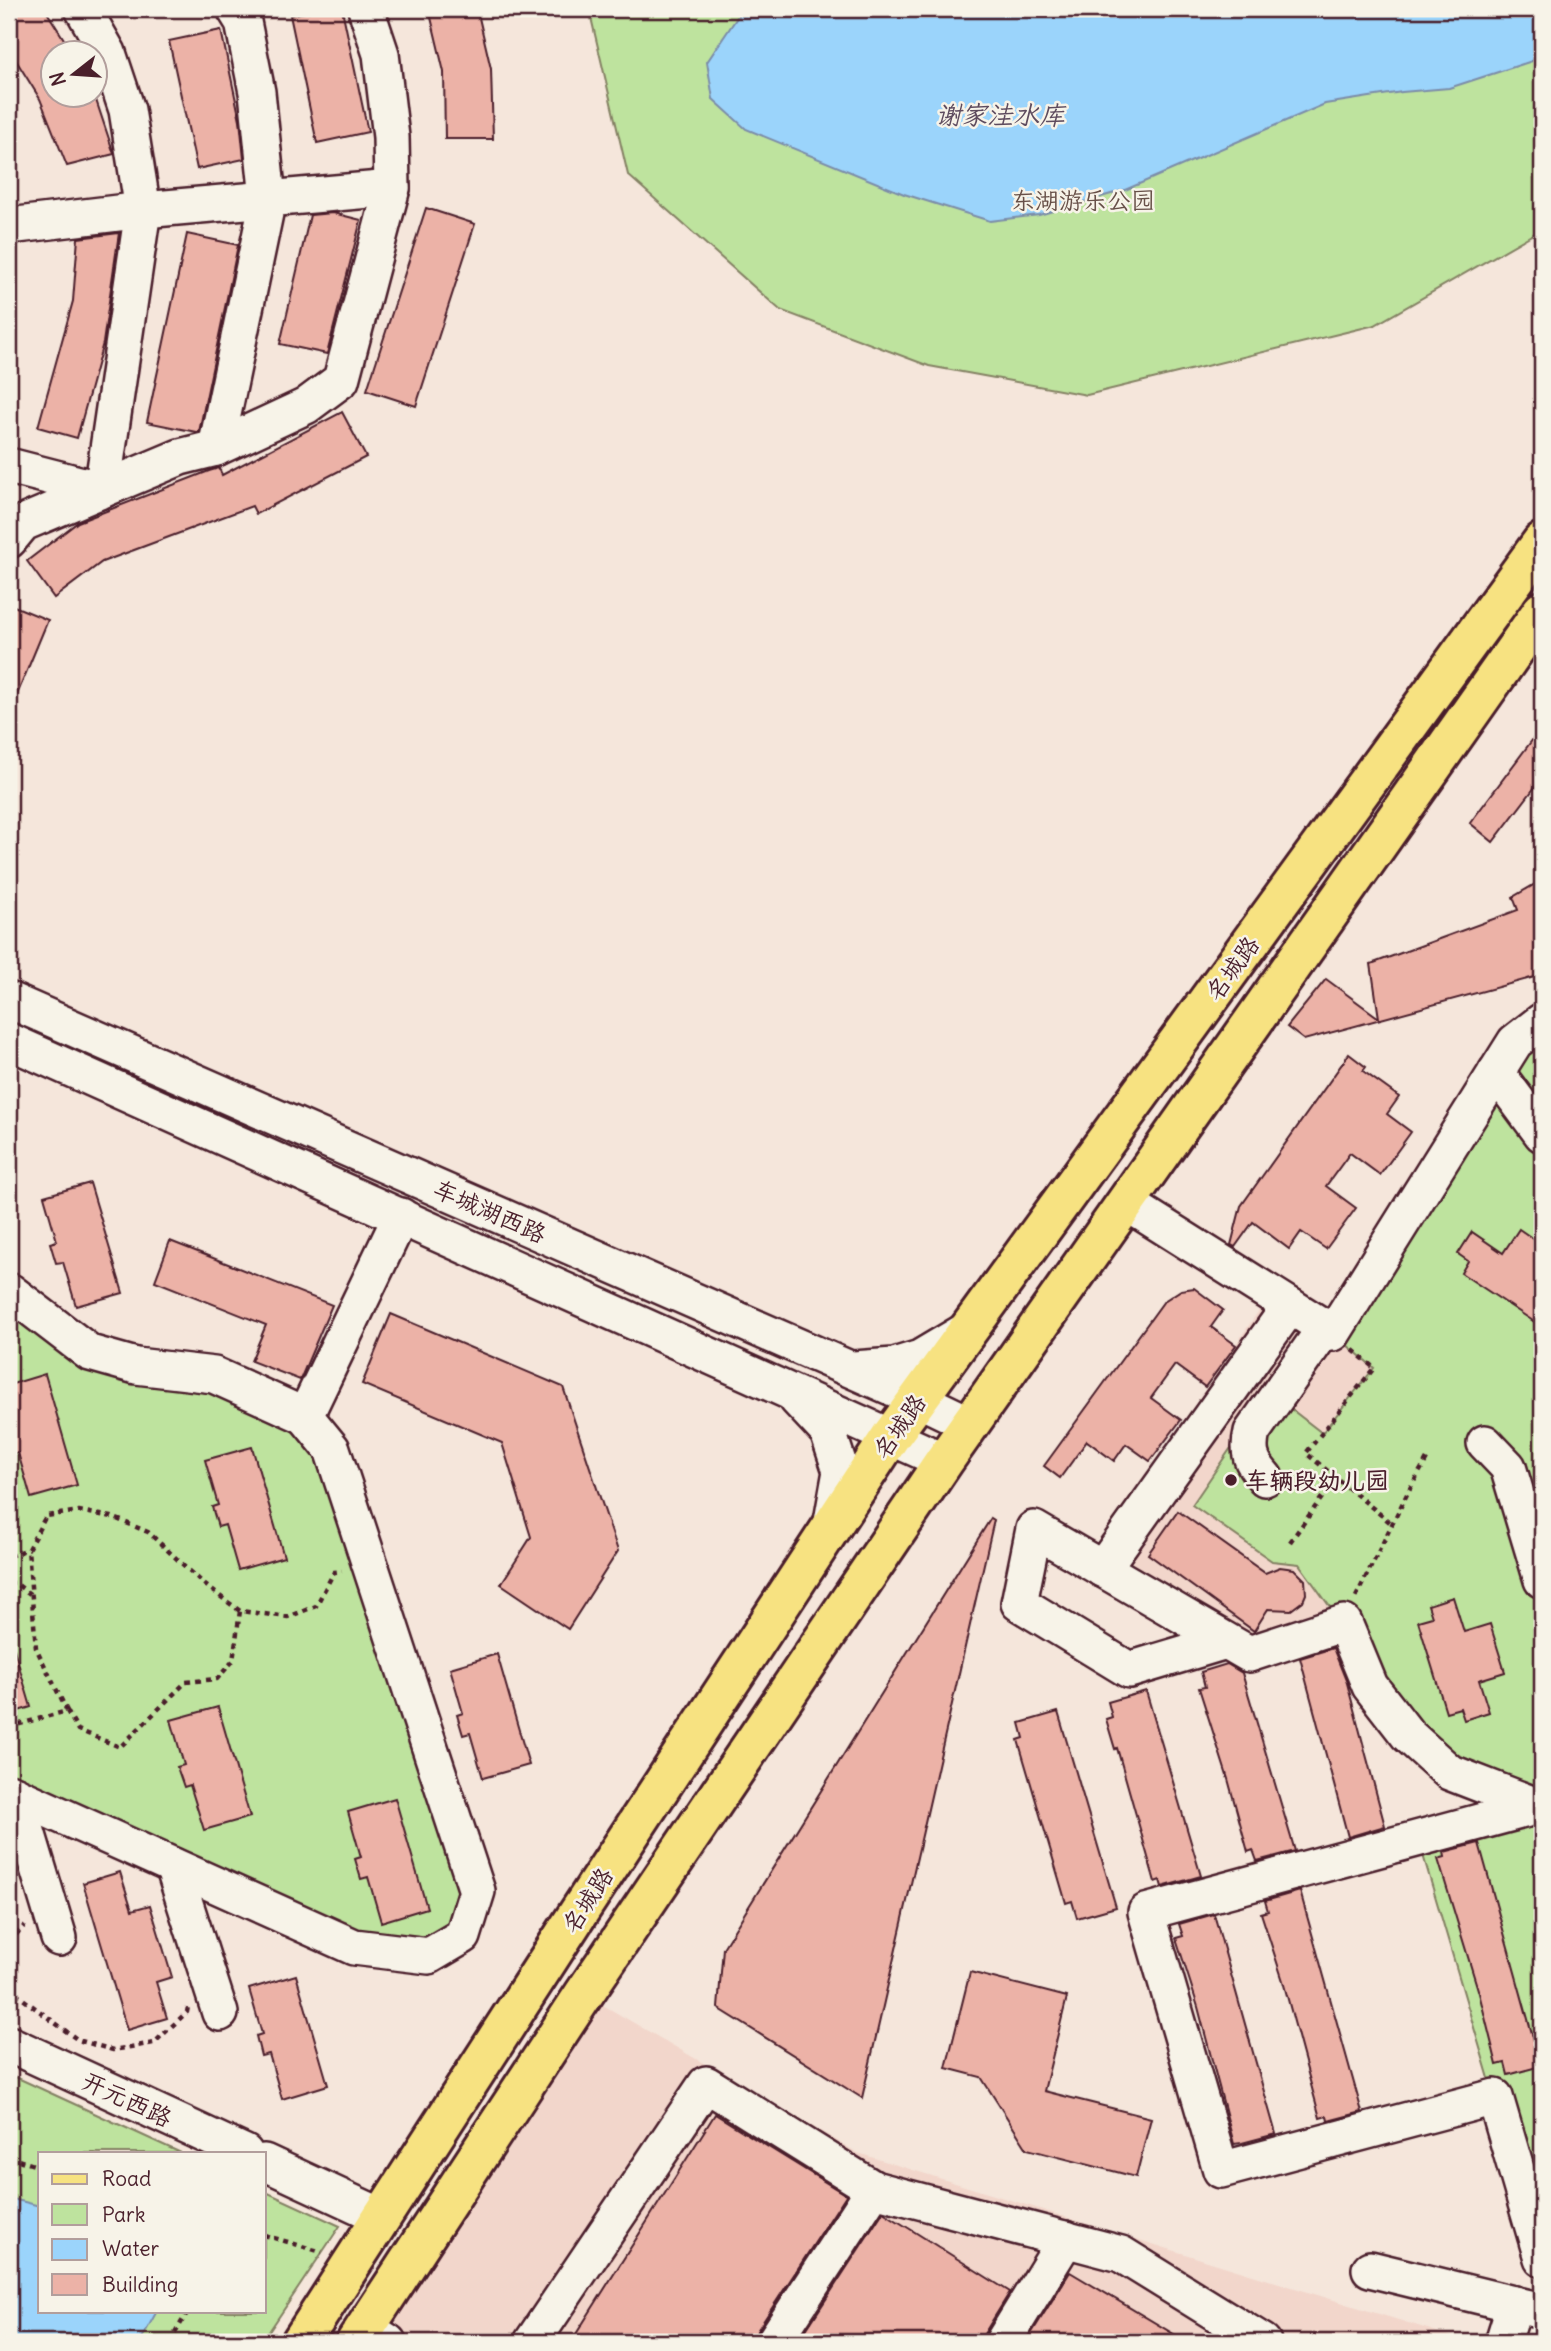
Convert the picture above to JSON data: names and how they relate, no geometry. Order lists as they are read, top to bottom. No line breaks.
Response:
{"streets":{"main road":["名城路"],"street":["车城湖西路","开元西路"]},"crossings":[["名城路","车城湖西路"]],"water":["谢家洼水库"],"parks":["东湖游乐公园"],"places":["车辆段幼儿园"],"legend":["Road","Park","Water","Building"],"north":"left"}
